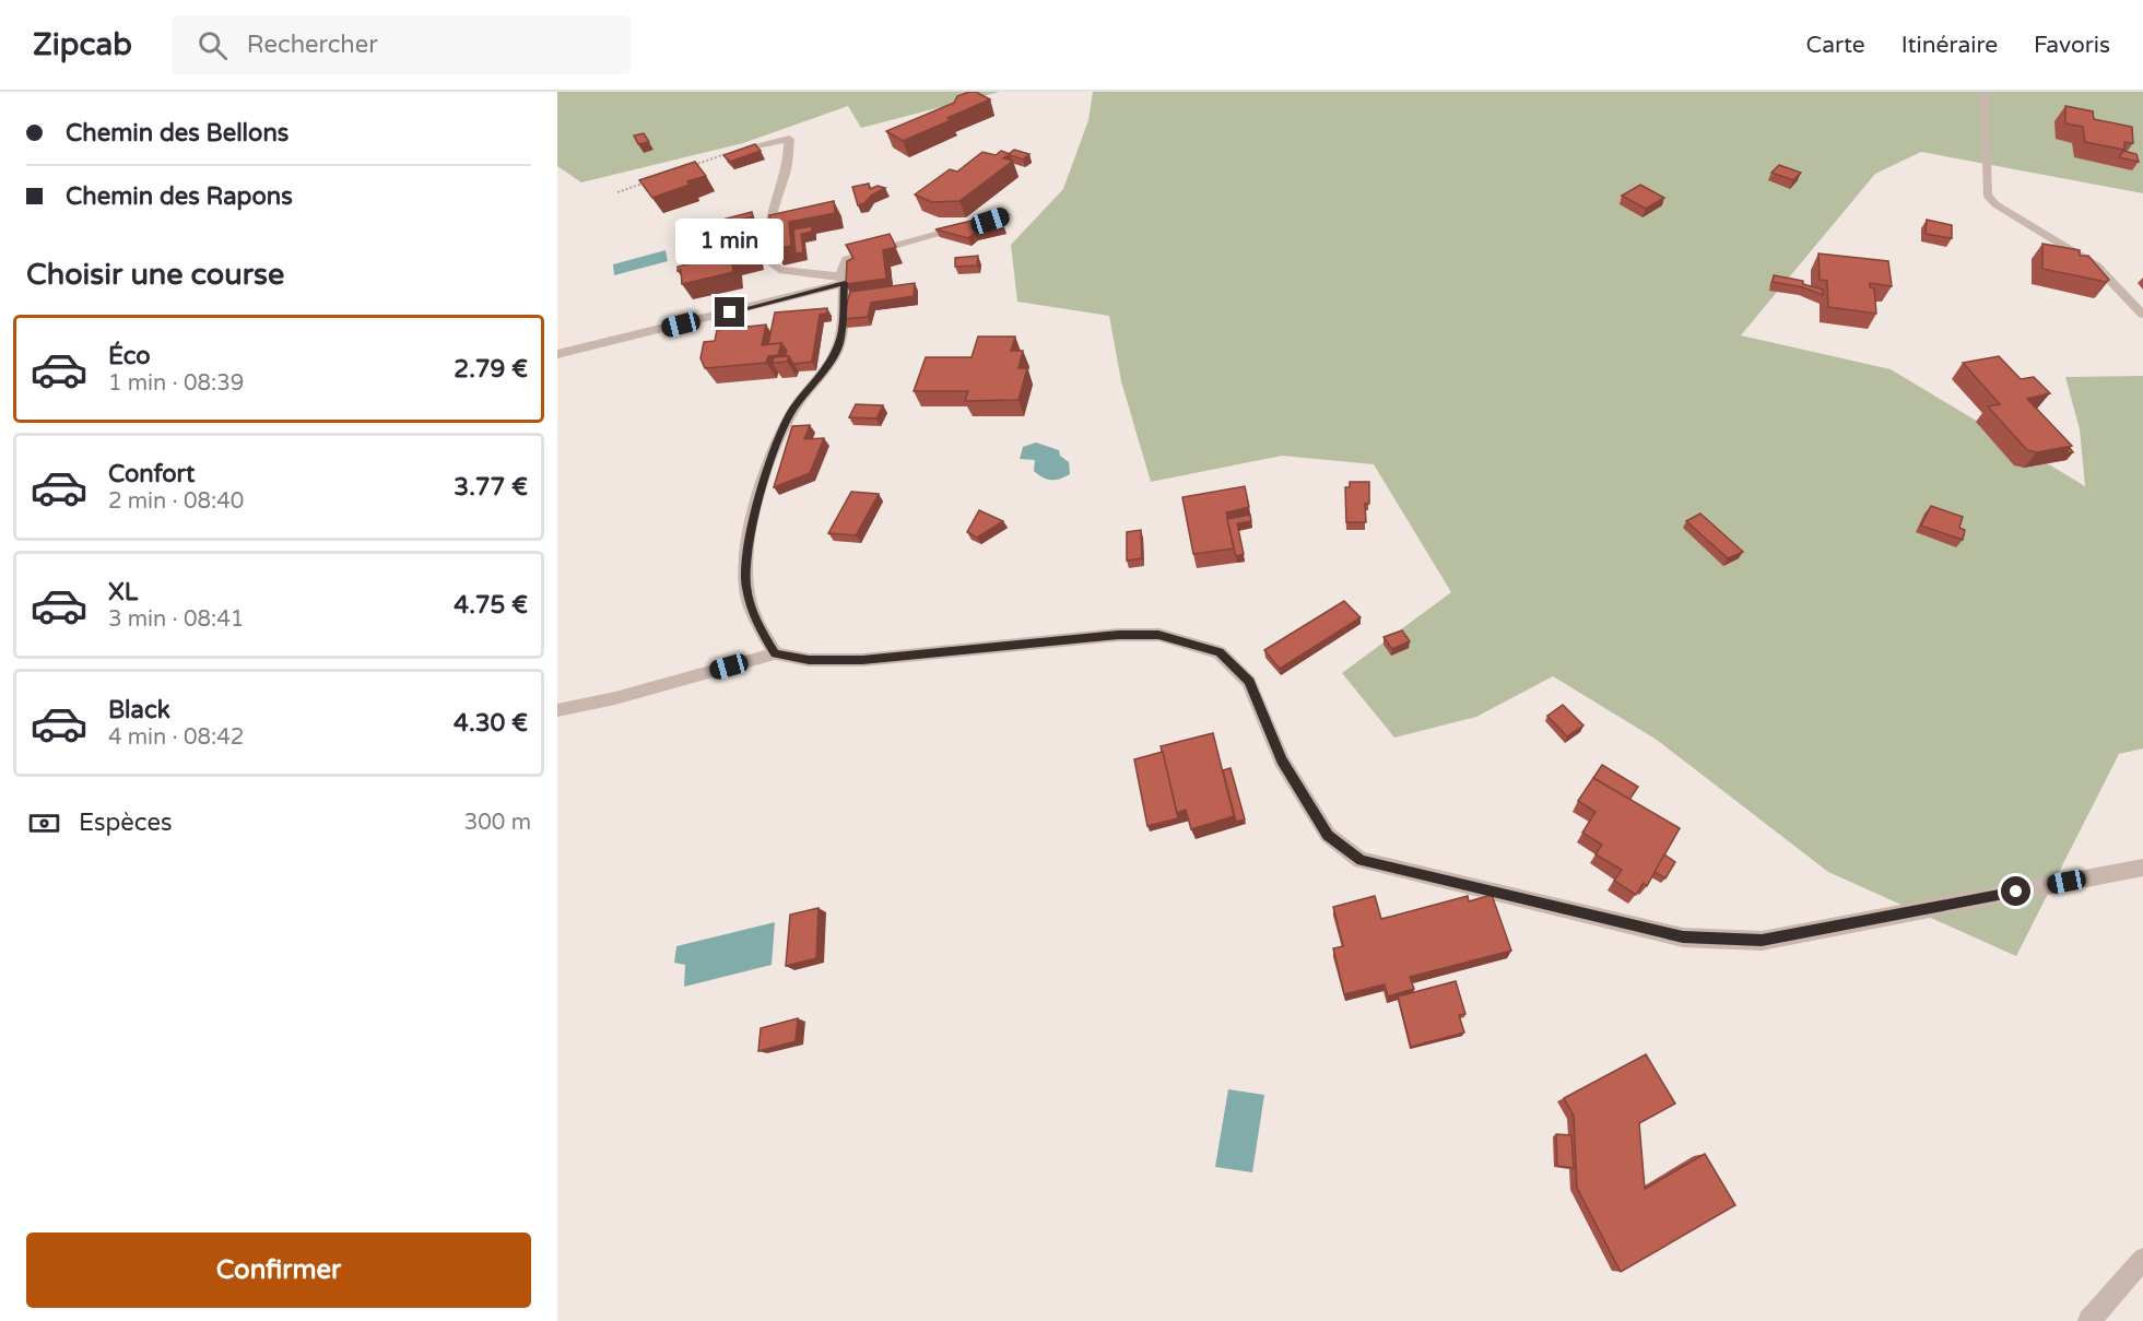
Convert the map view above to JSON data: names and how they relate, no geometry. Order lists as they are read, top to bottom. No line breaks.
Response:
{"page":{"header":"Zipcab","search":"Rechercher","nav":["Carte","Itinéraire","Favoris"],"banner":["Chemin des Bellons","Chemin des Rapons"],"bubble":"1 min","heading":"Choisir une course","list":[{"name":"Éco","note":"1 min · 08:39","value":"2.79 €"},{"name":"Confort","note":"2 min · 08:40","value":"3.77 €"},{"name":"XL","note":"3 min · 08:41","value":"4.75 €"},{"name":"Black","note":"4 min · 08:42","value":"4.30 €"}],"pay":["Espèces","300 m"],"buttons":"Confirmer"}}
